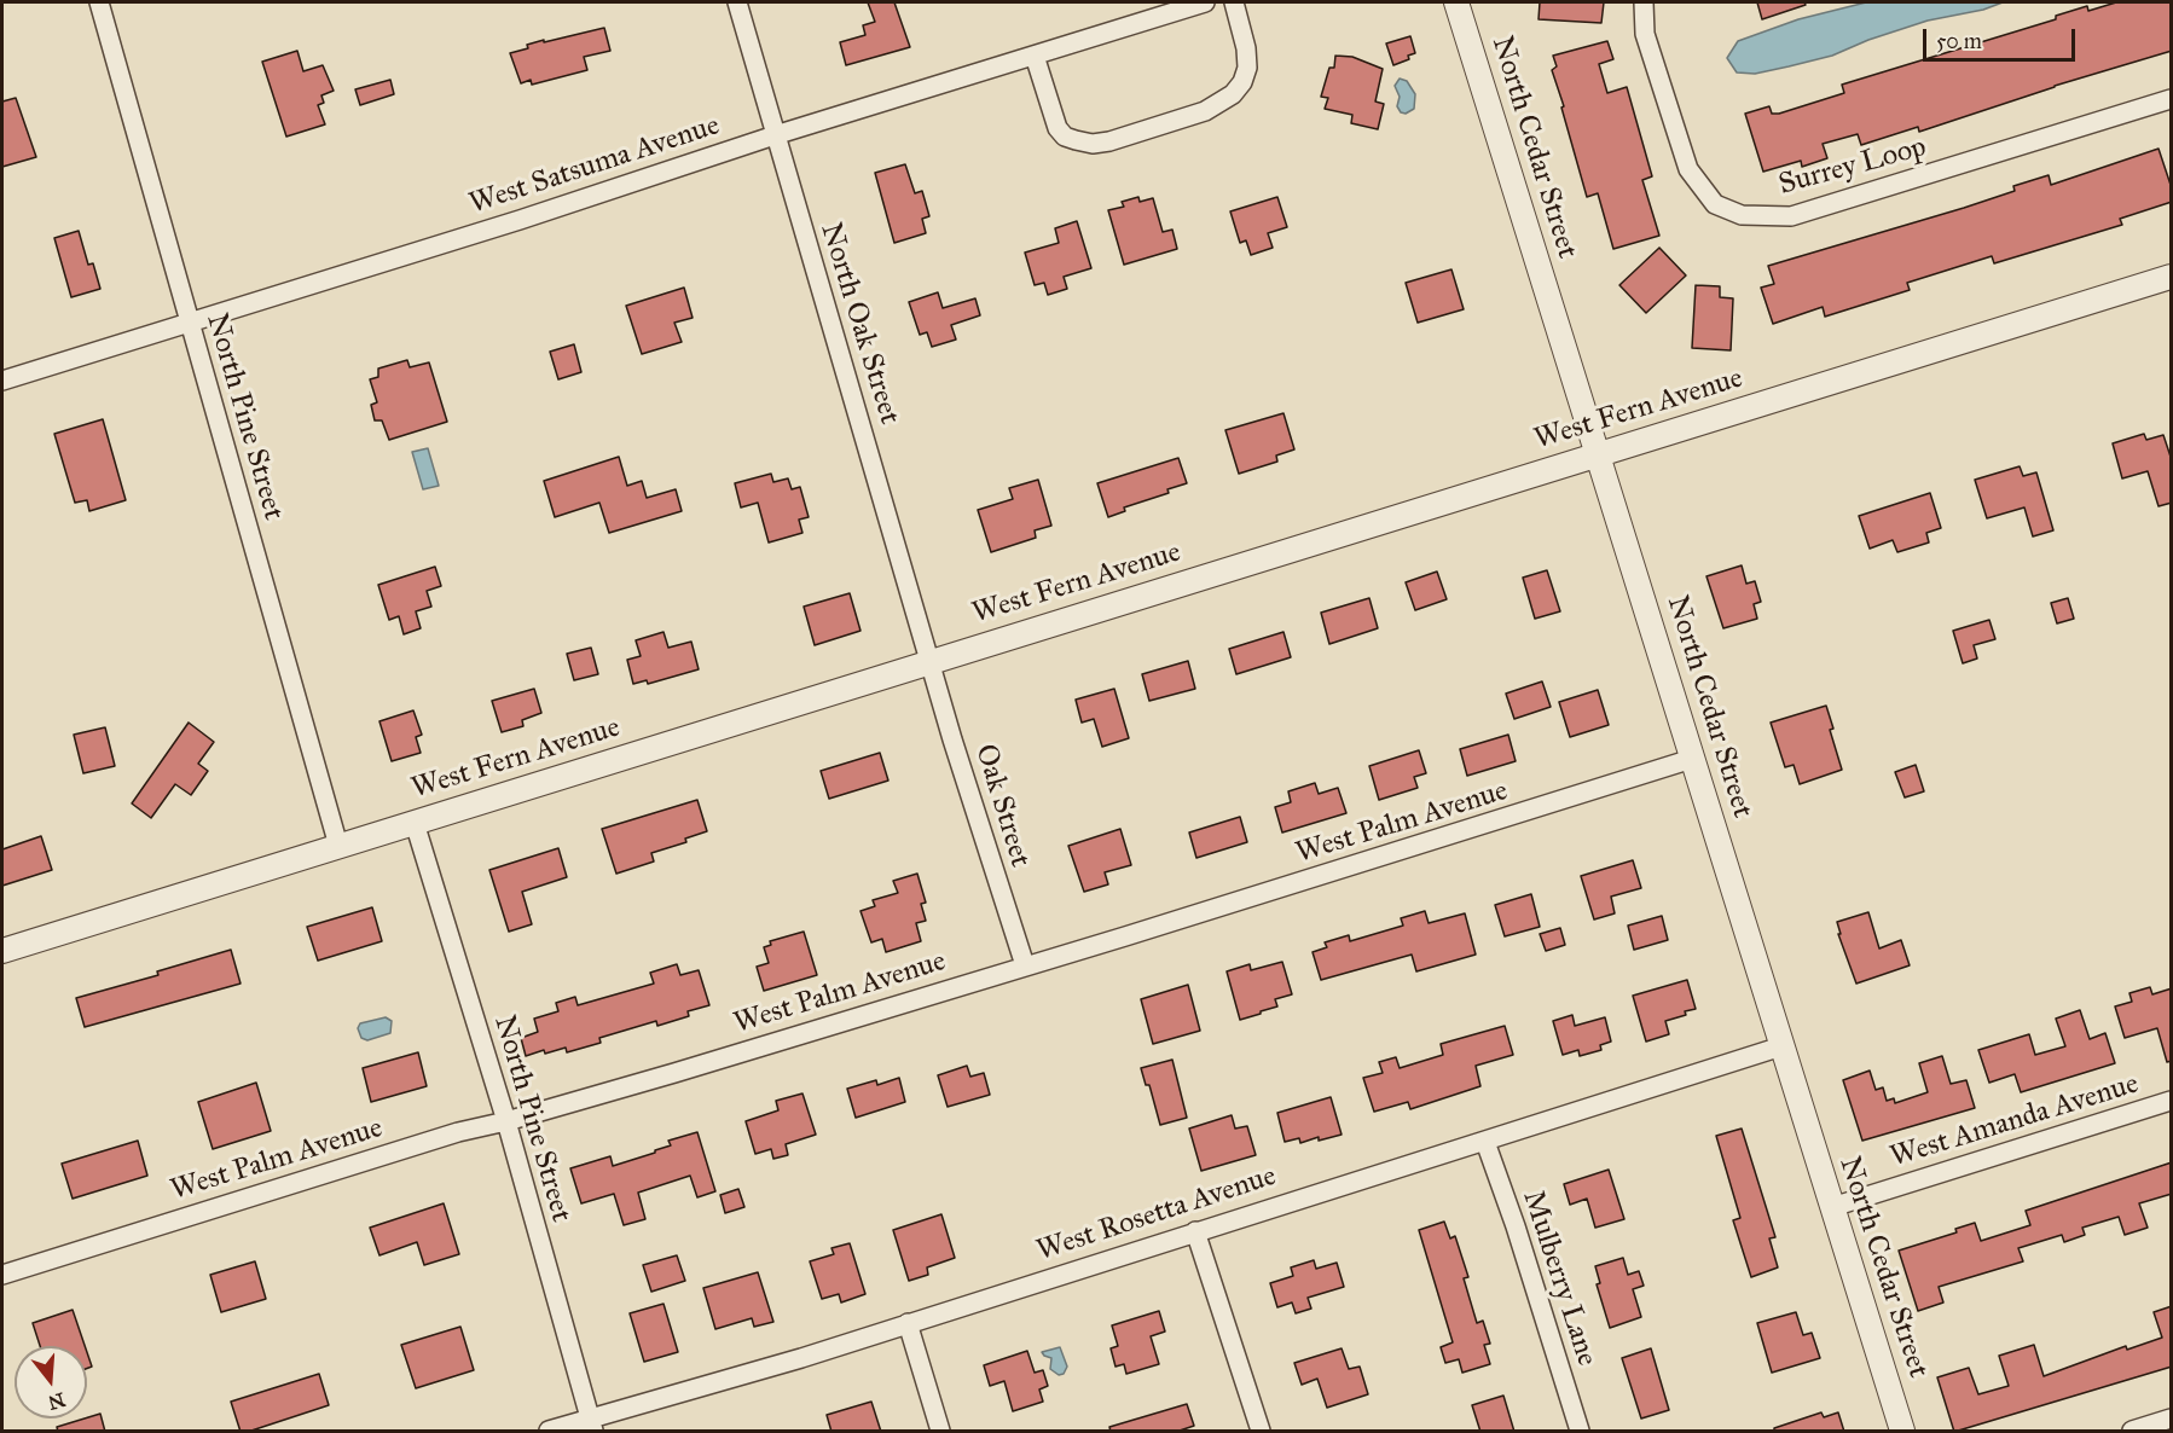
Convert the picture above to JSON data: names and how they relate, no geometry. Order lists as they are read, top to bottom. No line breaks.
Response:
{"streets":{"street":["North Cedar Street","West Satsuma Avenue","Surrey Loop","North Oak Street","West Fern Avenue","North Pine Street","Oak Street","West Palm Avenue","West Amanda Avenue","West Rosetta Avenue","Mulberry Lane"]},"crossings":[["North Cedar Street","West Fern Avenue"],["North Cedar Street","West Palm Avenue"],["North Cedar Street","West Amanda Avenue"],["North Cedar Street","West Rosetta Avenue"],["West Satsuma Avenue","North Oak Street"],["West Satsuma Avenue","North Pine Street"],["North Oak Street","West Fern Avenue"],["North Oak Street","Oak Street"],["West Fern Avenue","North Pine Street"],["West Fern Avenue","Oak Street"],["North Pine Street","West Palm Avenue"],["North Pine Street","West Rosetta Avenue"],["Oak Street","West Palm Avenue"],["West Rosetta Avenue","Mulberry Lane"]],"scale_bar":"50 m","north":"bottom"}
